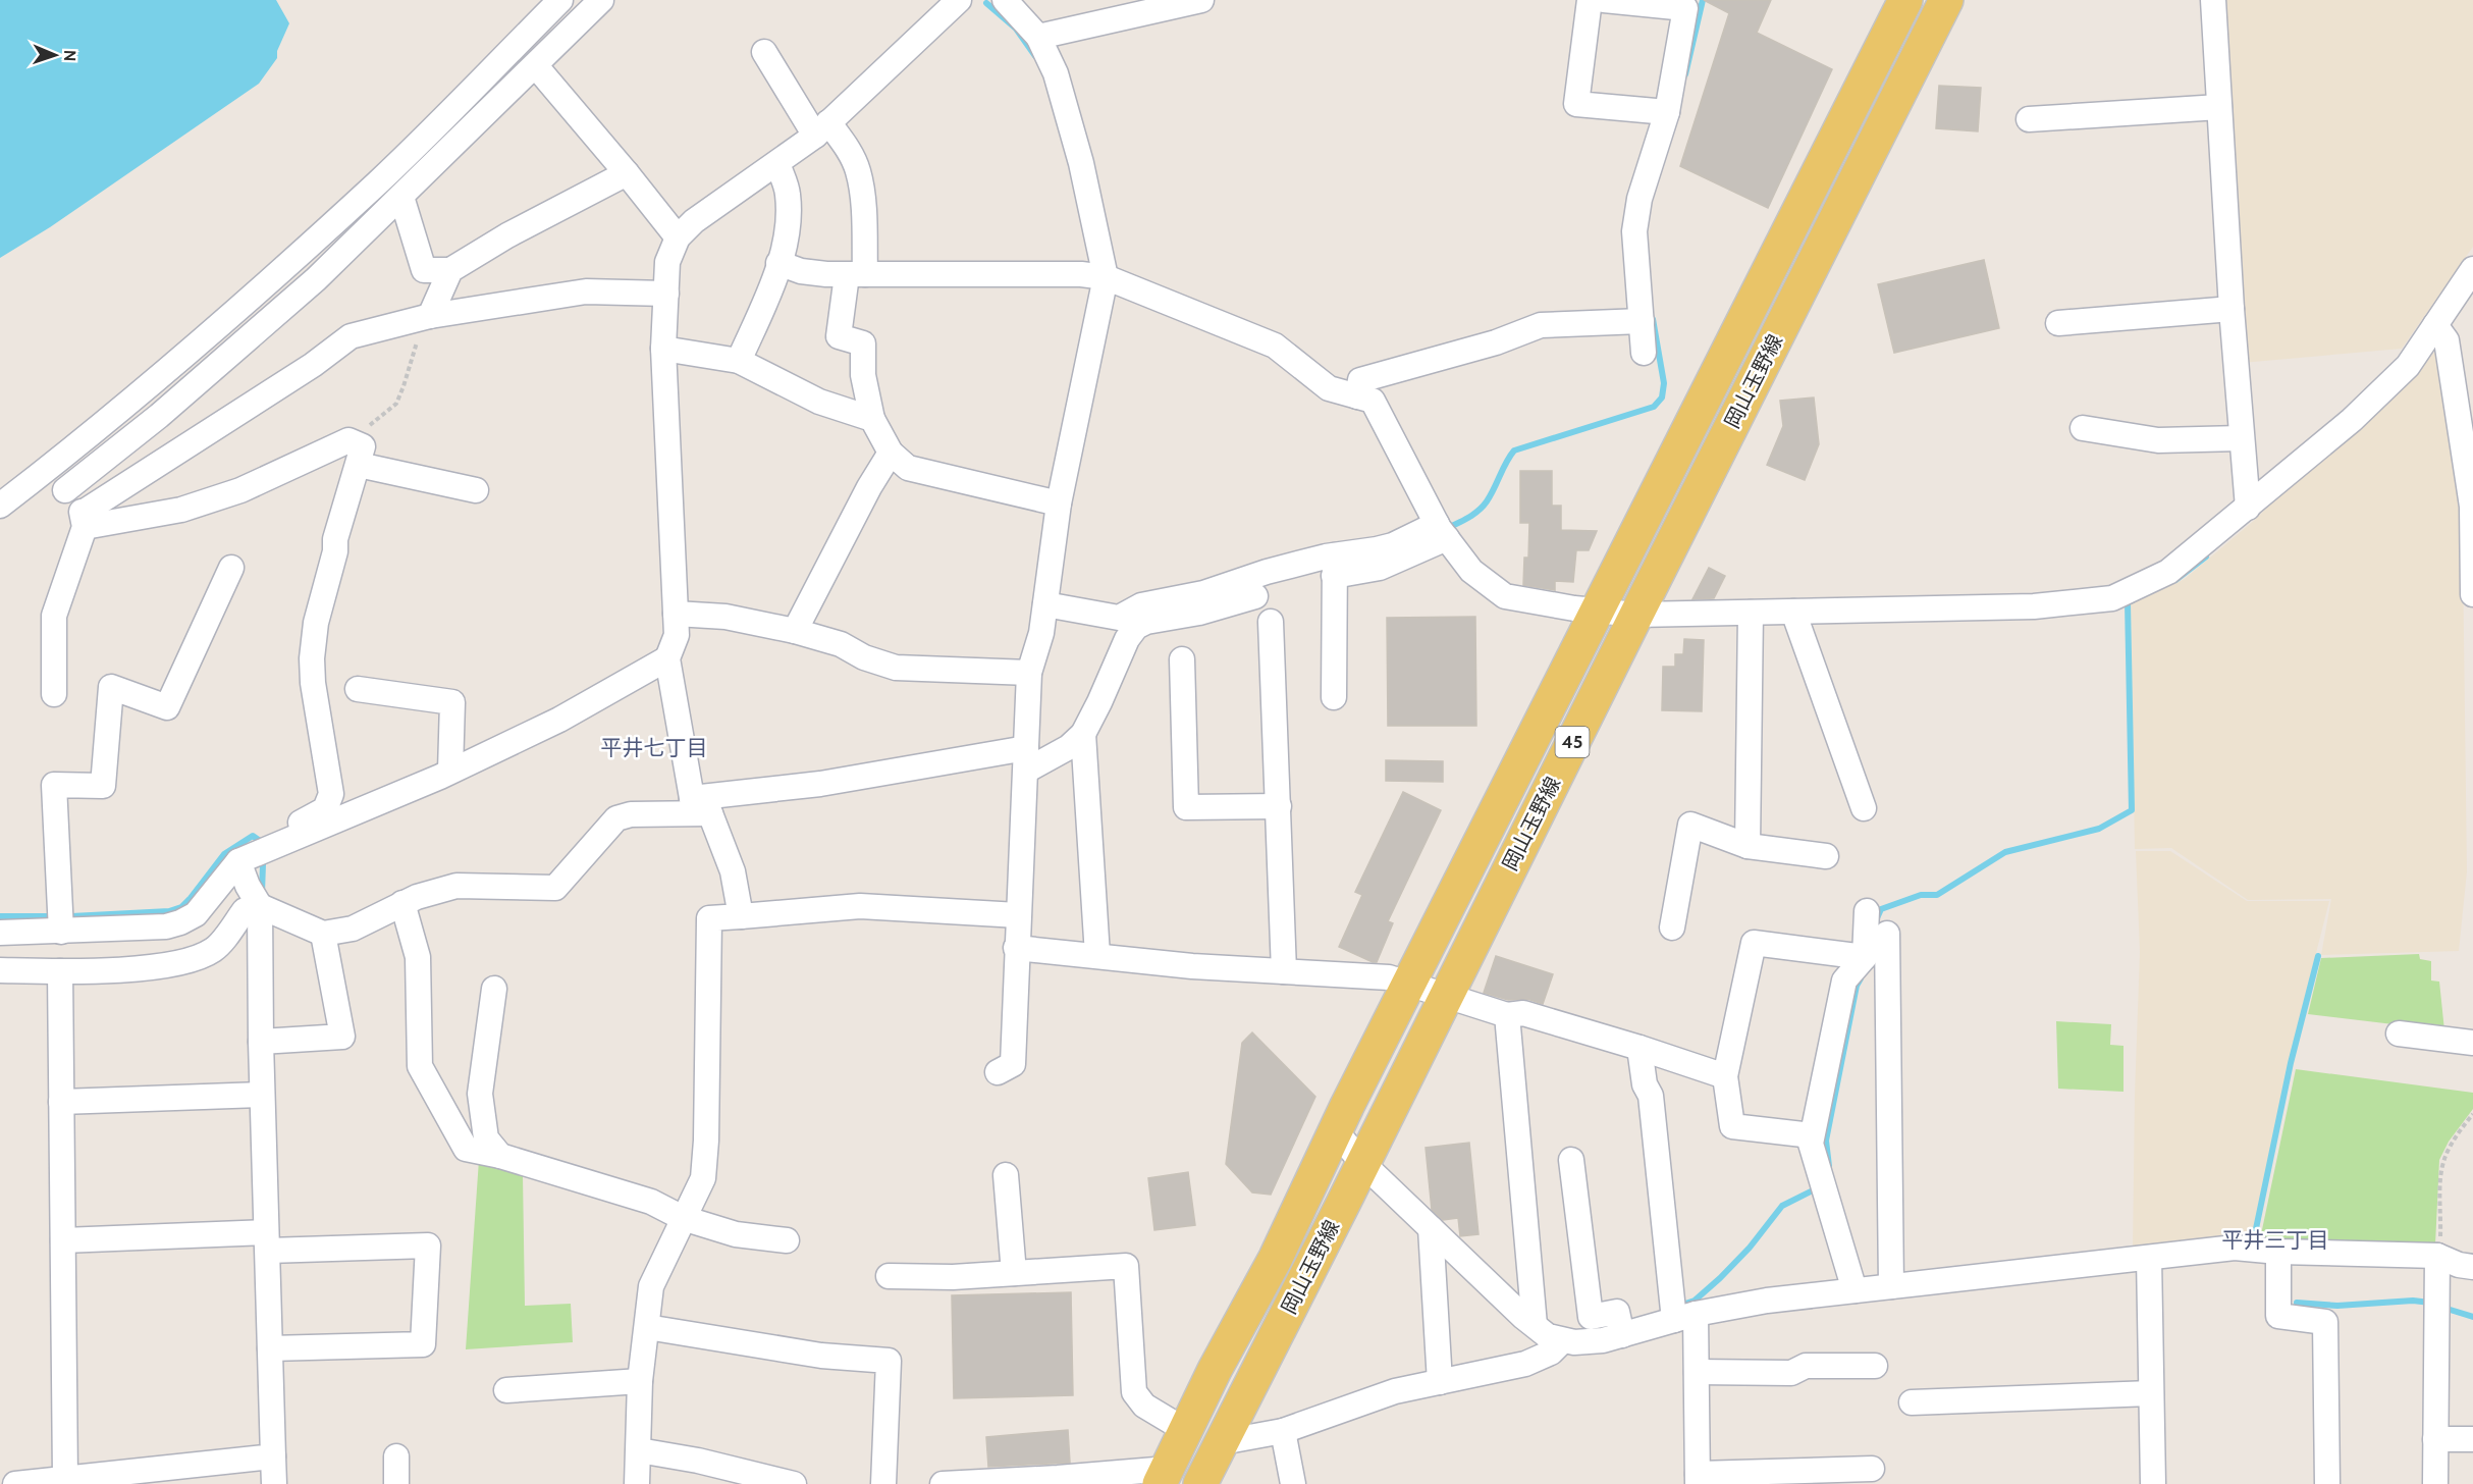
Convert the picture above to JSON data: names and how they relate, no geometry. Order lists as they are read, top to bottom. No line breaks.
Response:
{"streets":{"main road":["岡山玉野線","45"]},"districts":["平井七丁目","平井三丁目"],"north":"right"}
